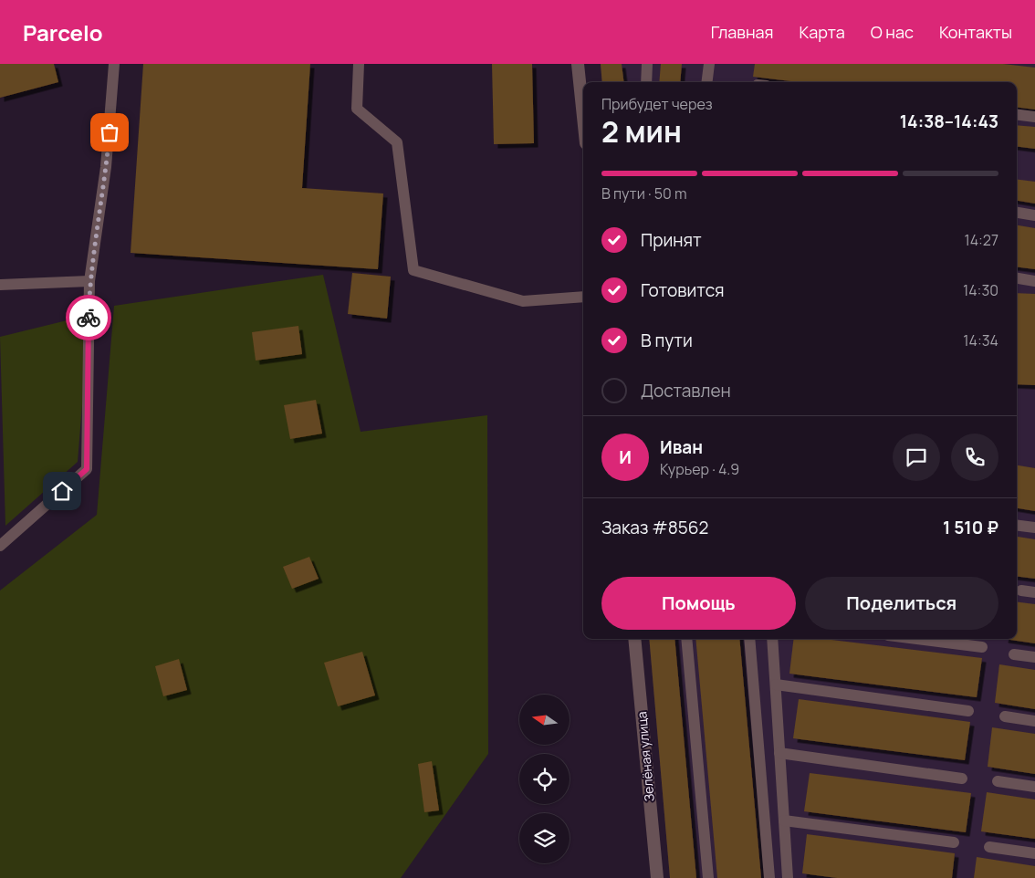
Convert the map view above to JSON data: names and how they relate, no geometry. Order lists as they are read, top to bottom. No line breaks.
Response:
{"streets":{"street":["Зелёная улица"]},"north":"left","page":{"header":"Parcelo","nav":["Главная","Карта","О нас","Контакты"],"heading":["2 мин","Прибудет через","14:38–14:43"],"panel":["Иван","Курьер · 4.9","Заказ #8562","1 510 ₽"],"bar":"В пути · 50 m","list":[["Принят","14:27"],["Готовится","14:30"],["В пути","14:34"],"Доставлен"],"round":"И","buttons":["Помощь","Поделиться"]}}
